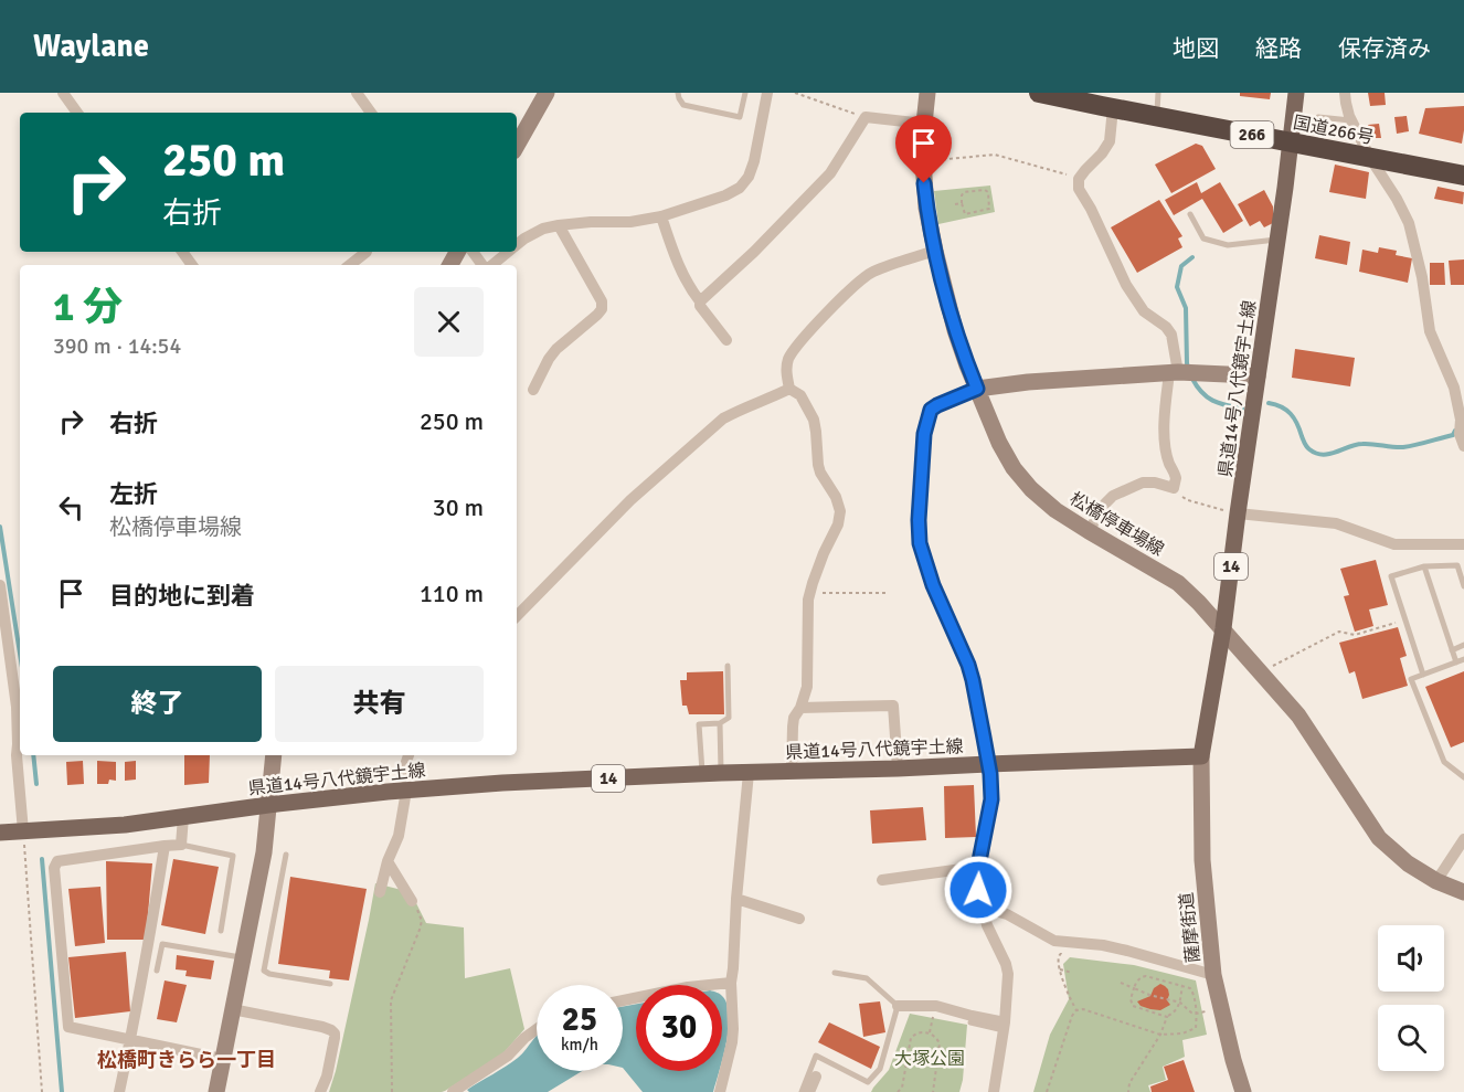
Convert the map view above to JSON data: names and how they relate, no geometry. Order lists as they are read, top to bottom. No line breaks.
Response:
{"streets":{"highway":["国道266号","266"],"main road":["県道14号八代鏡宇土線","14"],"street":["松橋停車場線","薩摩街道"]},"crossings":[["国道266号","県道14号八代鏡宇土線"],["県道14号八代鏡宇土線","松橋停車場線"],["県道14号八代鏡宇土線","薩摩街道"]],"districts":["松橋町きらら一丁目"],"parks":["大塚公園"],"page":{"header":"Waylane","nav":["地図","経路","保存済み"],"turn":["250 m","右折"],"heading":["1 分","390 m · 14:54"],"list":[{"name":"右折","value":"250 m"},{"name":"左折","note":"松橋停車場線","value":"30 m"},{"name":"目的地に到着","value":"110 m"}],"buttons":["終了","共有"],"speed":"25 km/h","limit":"30"}}
